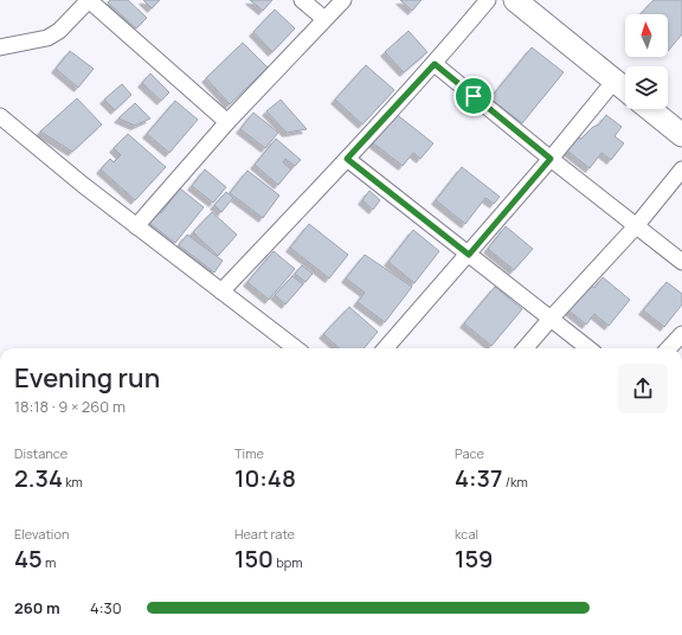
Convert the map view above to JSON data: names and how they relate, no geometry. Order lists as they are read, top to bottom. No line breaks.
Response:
{"north":"top","page":{"heading":["Evening run","18:18 · 9 × 260 m"],"stats":[["Distance","2.34 km"],["Time","10:48"],["Pace","4:37 /km"],["Elevation","45 m"],["Heart rate","150 bpm"],["kcal","159"]],"list":[{"name":"260 m","note":"4:30"}]}}
